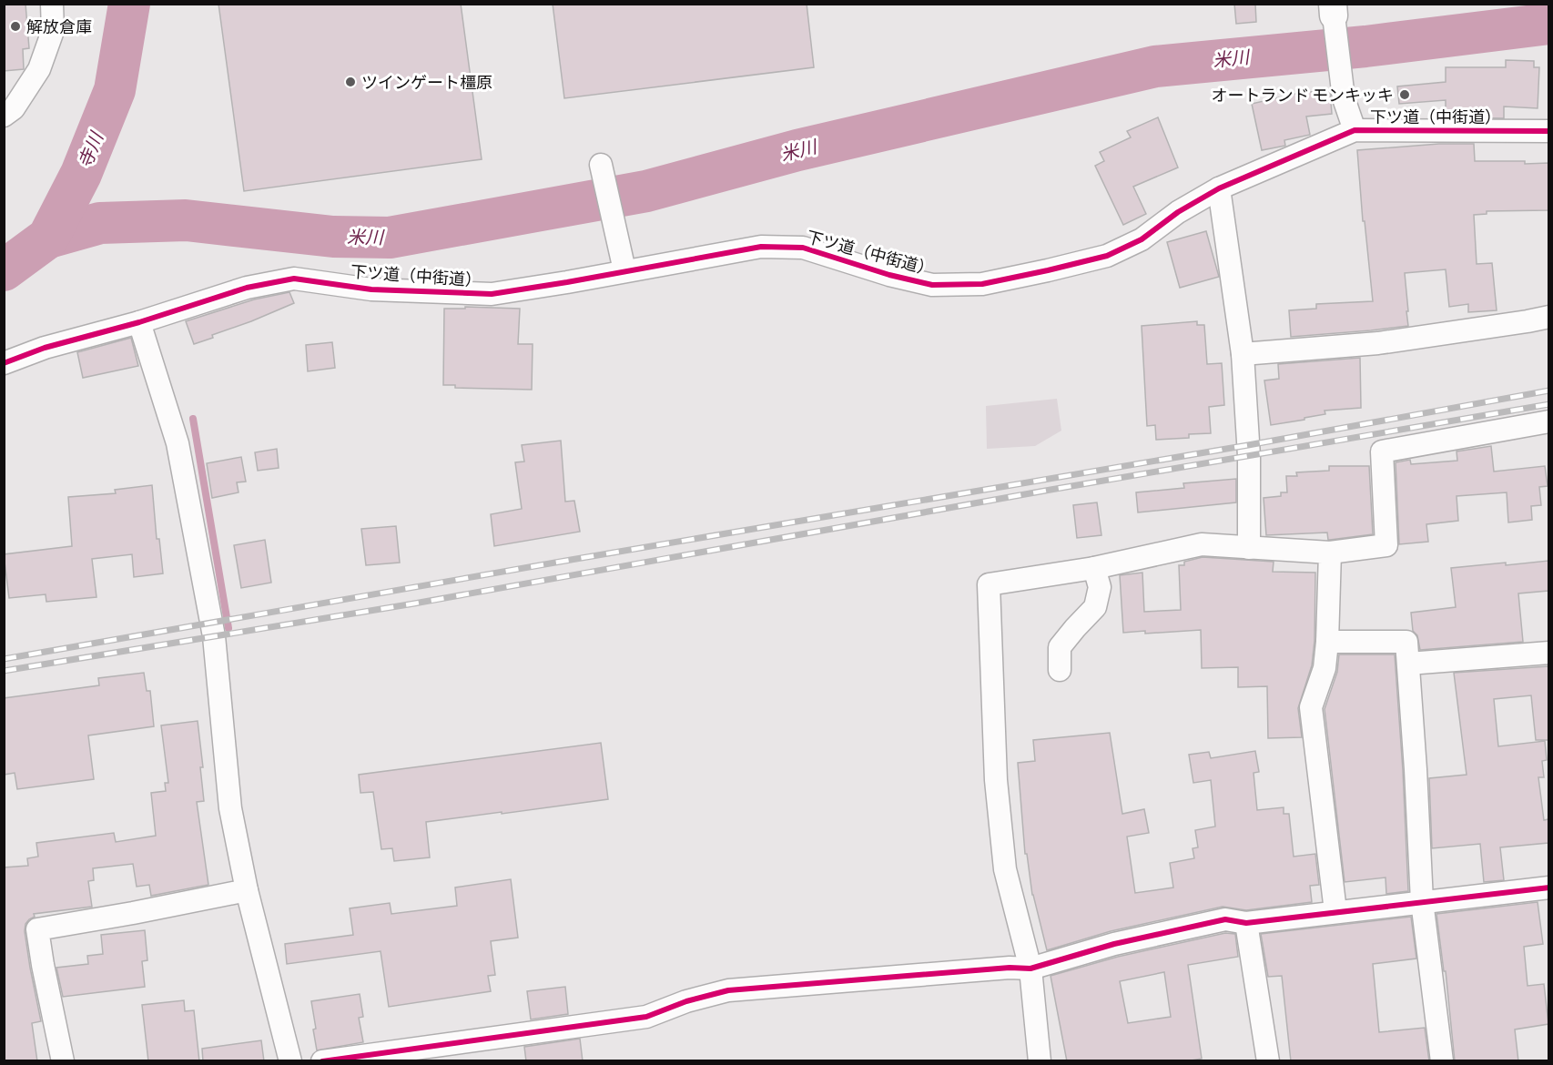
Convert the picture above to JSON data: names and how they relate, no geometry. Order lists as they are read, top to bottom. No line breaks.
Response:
{"streets":{"street":["下ツ道（中街道）"]},"water":["米川","寺川"],"places":["解放倉庫","ツインゲート橿原","オートランド モンキッキ"]}
